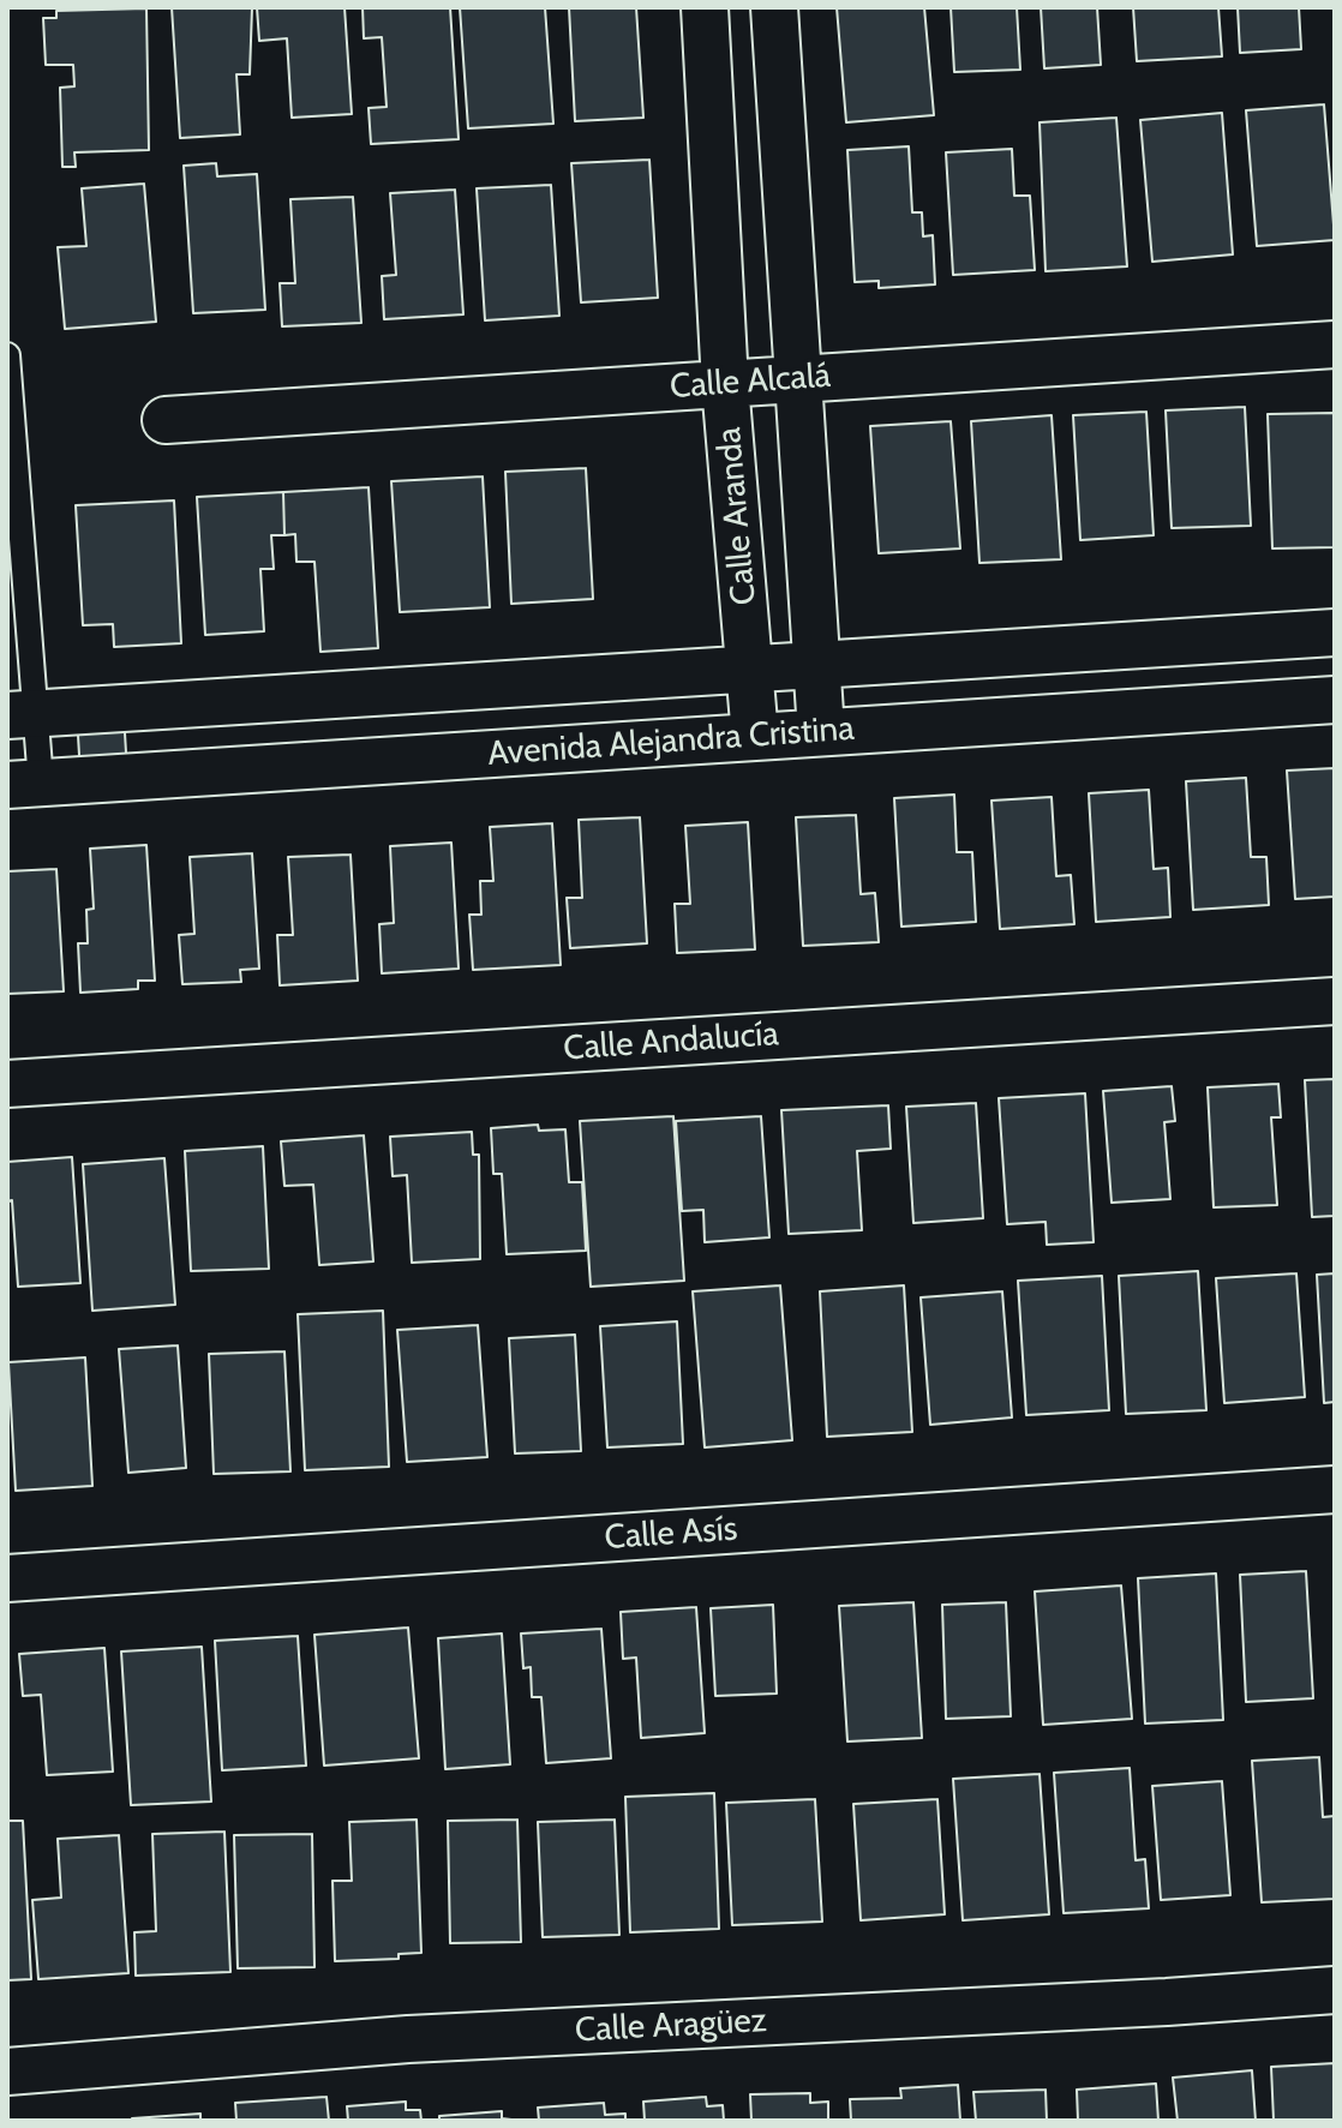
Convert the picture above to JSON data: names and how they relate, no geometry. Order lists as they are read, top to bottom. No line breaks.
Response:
{"streets":{"street":["Calle Alcalá","Calle Aranda","Avenida Alejandra Cristina","Calle Andalucía","Calle Asís","Calle Aragüez"]},"crossings":[["Calle Alcalá","Calle Aranda"],["Calle Aranda","Avenida Alejandra Cristina"]]}
